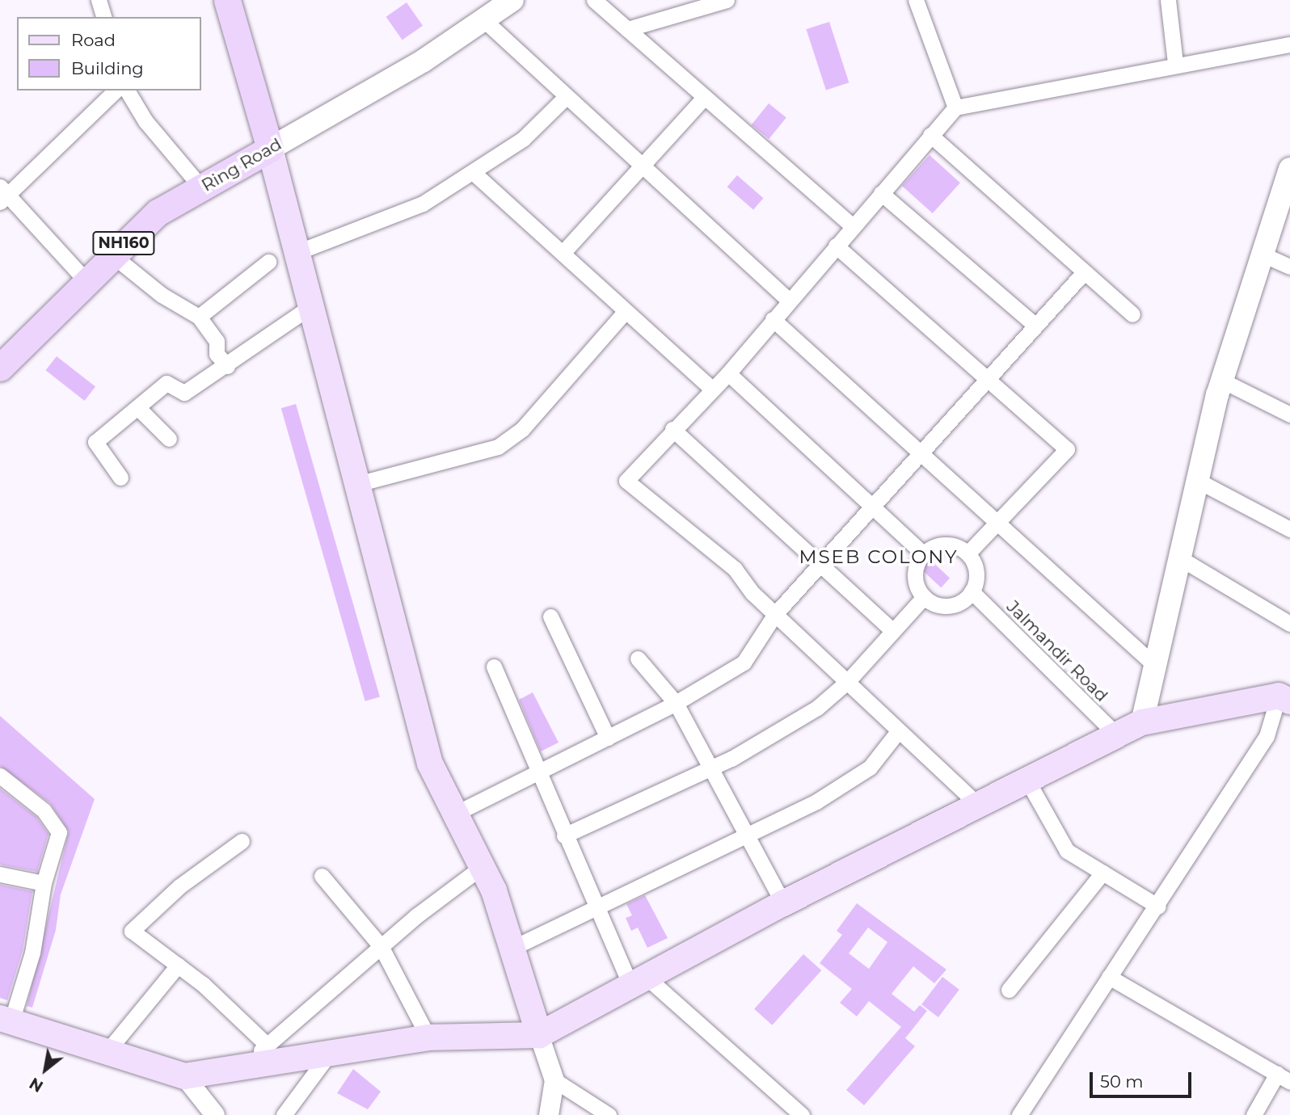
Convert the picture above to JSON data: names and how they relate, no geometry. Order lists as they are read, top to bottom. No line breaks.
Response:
{"streets":{"highway":["Ring Road","NH160"],"street":["Jalmandir Road"]},"districts":["MSEB COLONY"],"legend":["Road","Building"],"scale_bar":"50 m","north":"bottom left"}
